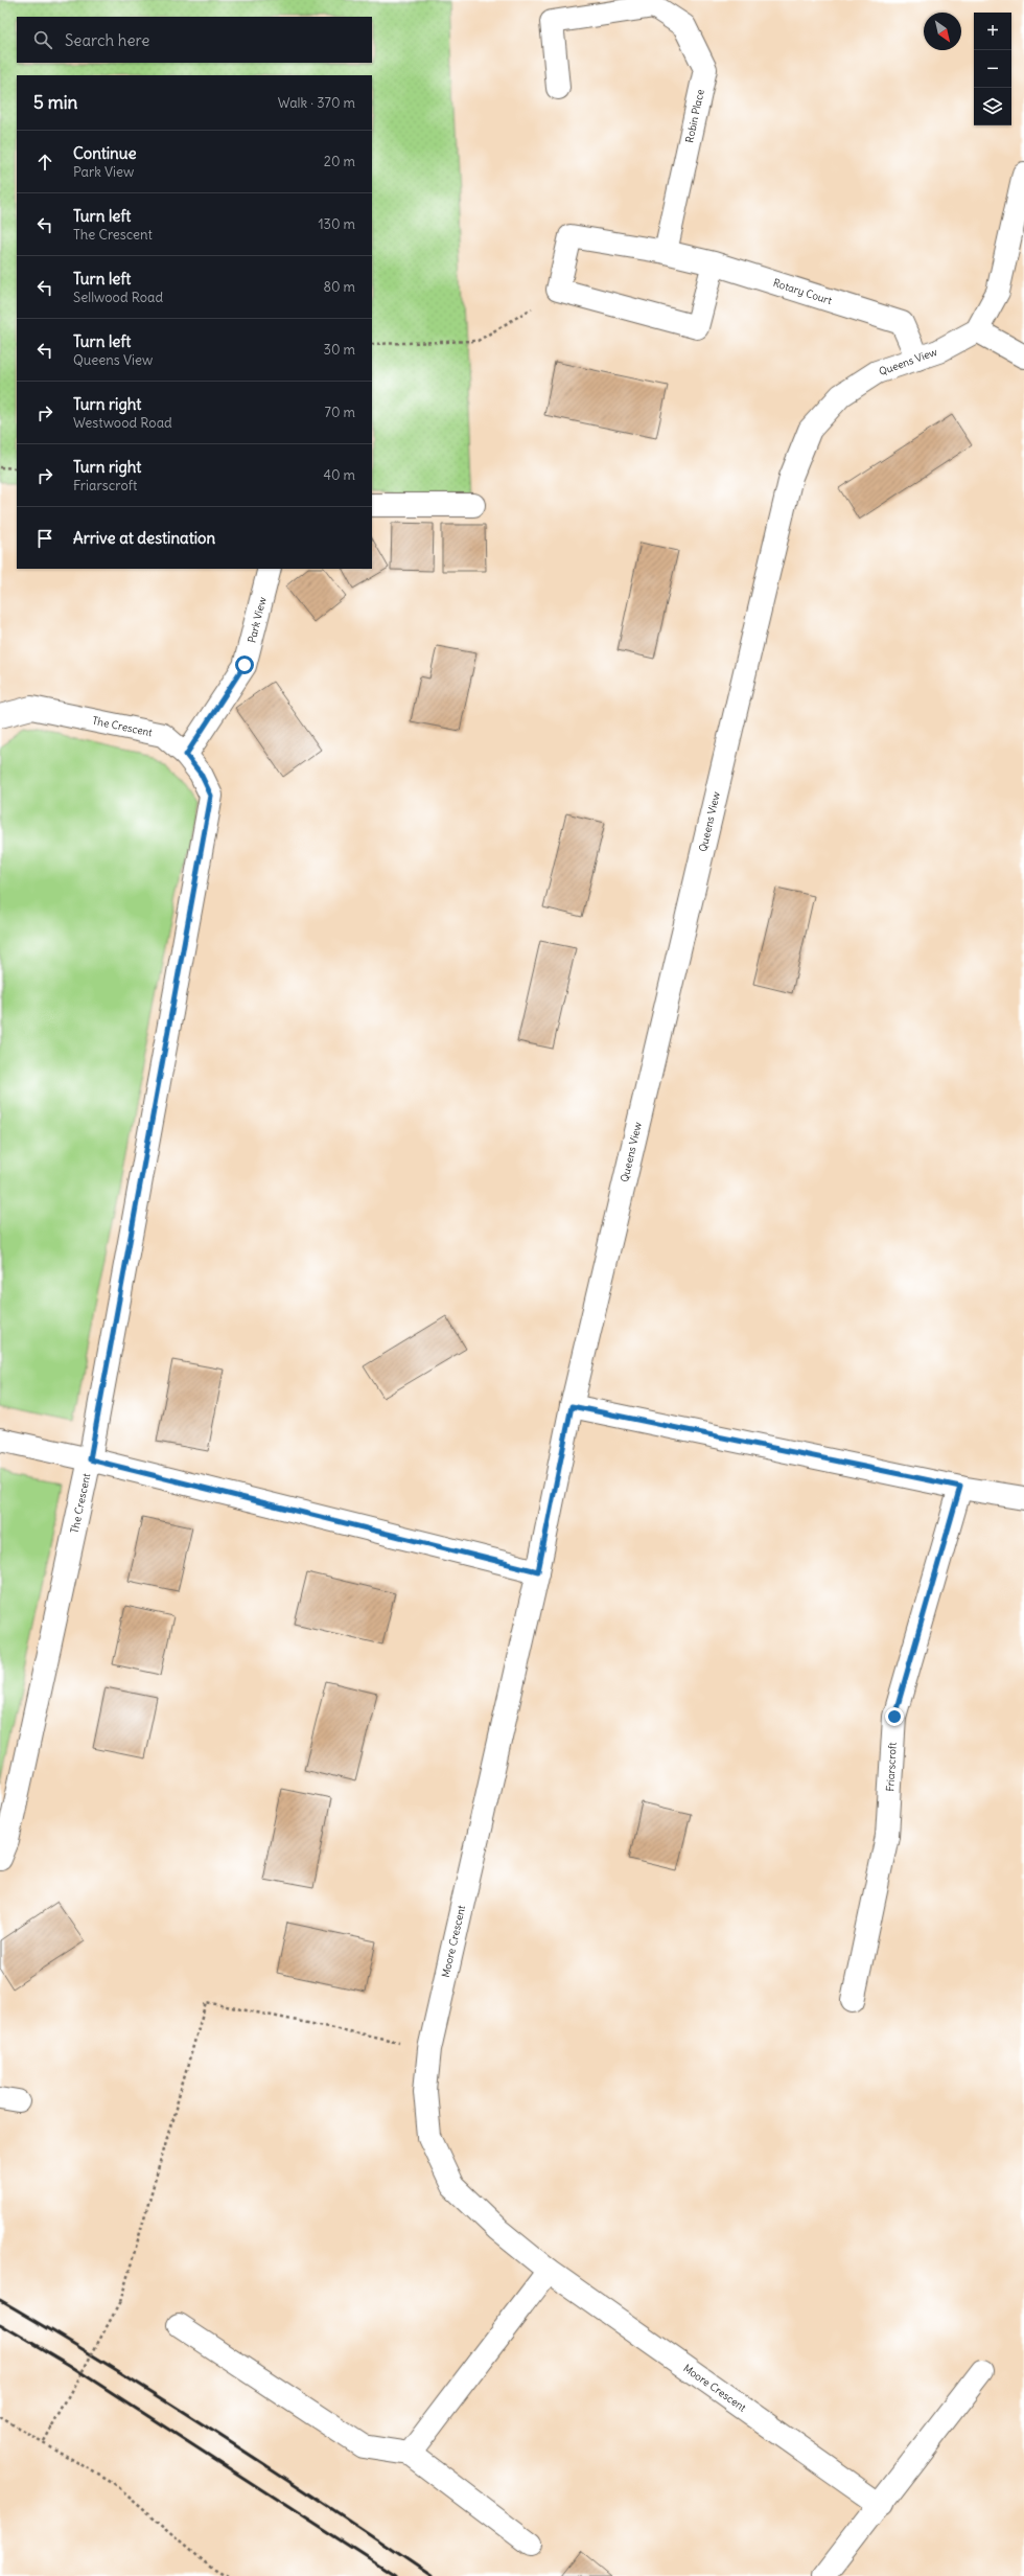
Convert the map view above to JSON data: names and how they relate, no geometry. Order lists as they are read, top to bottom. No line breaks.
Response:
{"streets":{"street":["Robin Place","Rotary Court","Queens View","Park View","The Crescent","Friarscroft","Moore Crescent"]},"crossings":[["Robin Place","Rotary Court"],["Rotary Court","Queens View"],["Queens View","Moore Crescent"],["Park View","The Crescent"]],"north":"bottom right","page":{"map_buttons":["+","−"],"search":"Search here","heading":["5 min","Walk · 370 m"],"list":[["Continue","Park View","20 m"],["Turn left","The Crescent","130 m"],["Turn left","Sellwood Road","80 m"],["Turn left","Queens View","30 m"],["Turn right","Westwood Road","70 m"],["Turn right","Friarscroft","40 m"],"Arrive at destination"]}}
